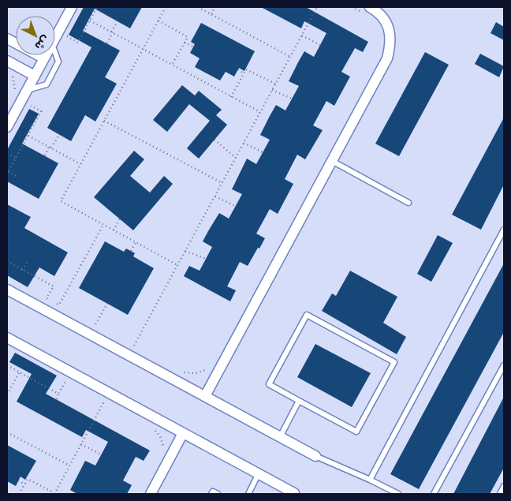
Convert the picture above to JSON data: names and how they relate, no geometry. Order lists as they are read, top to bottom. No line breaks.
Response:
{"north":"bottom right"}
